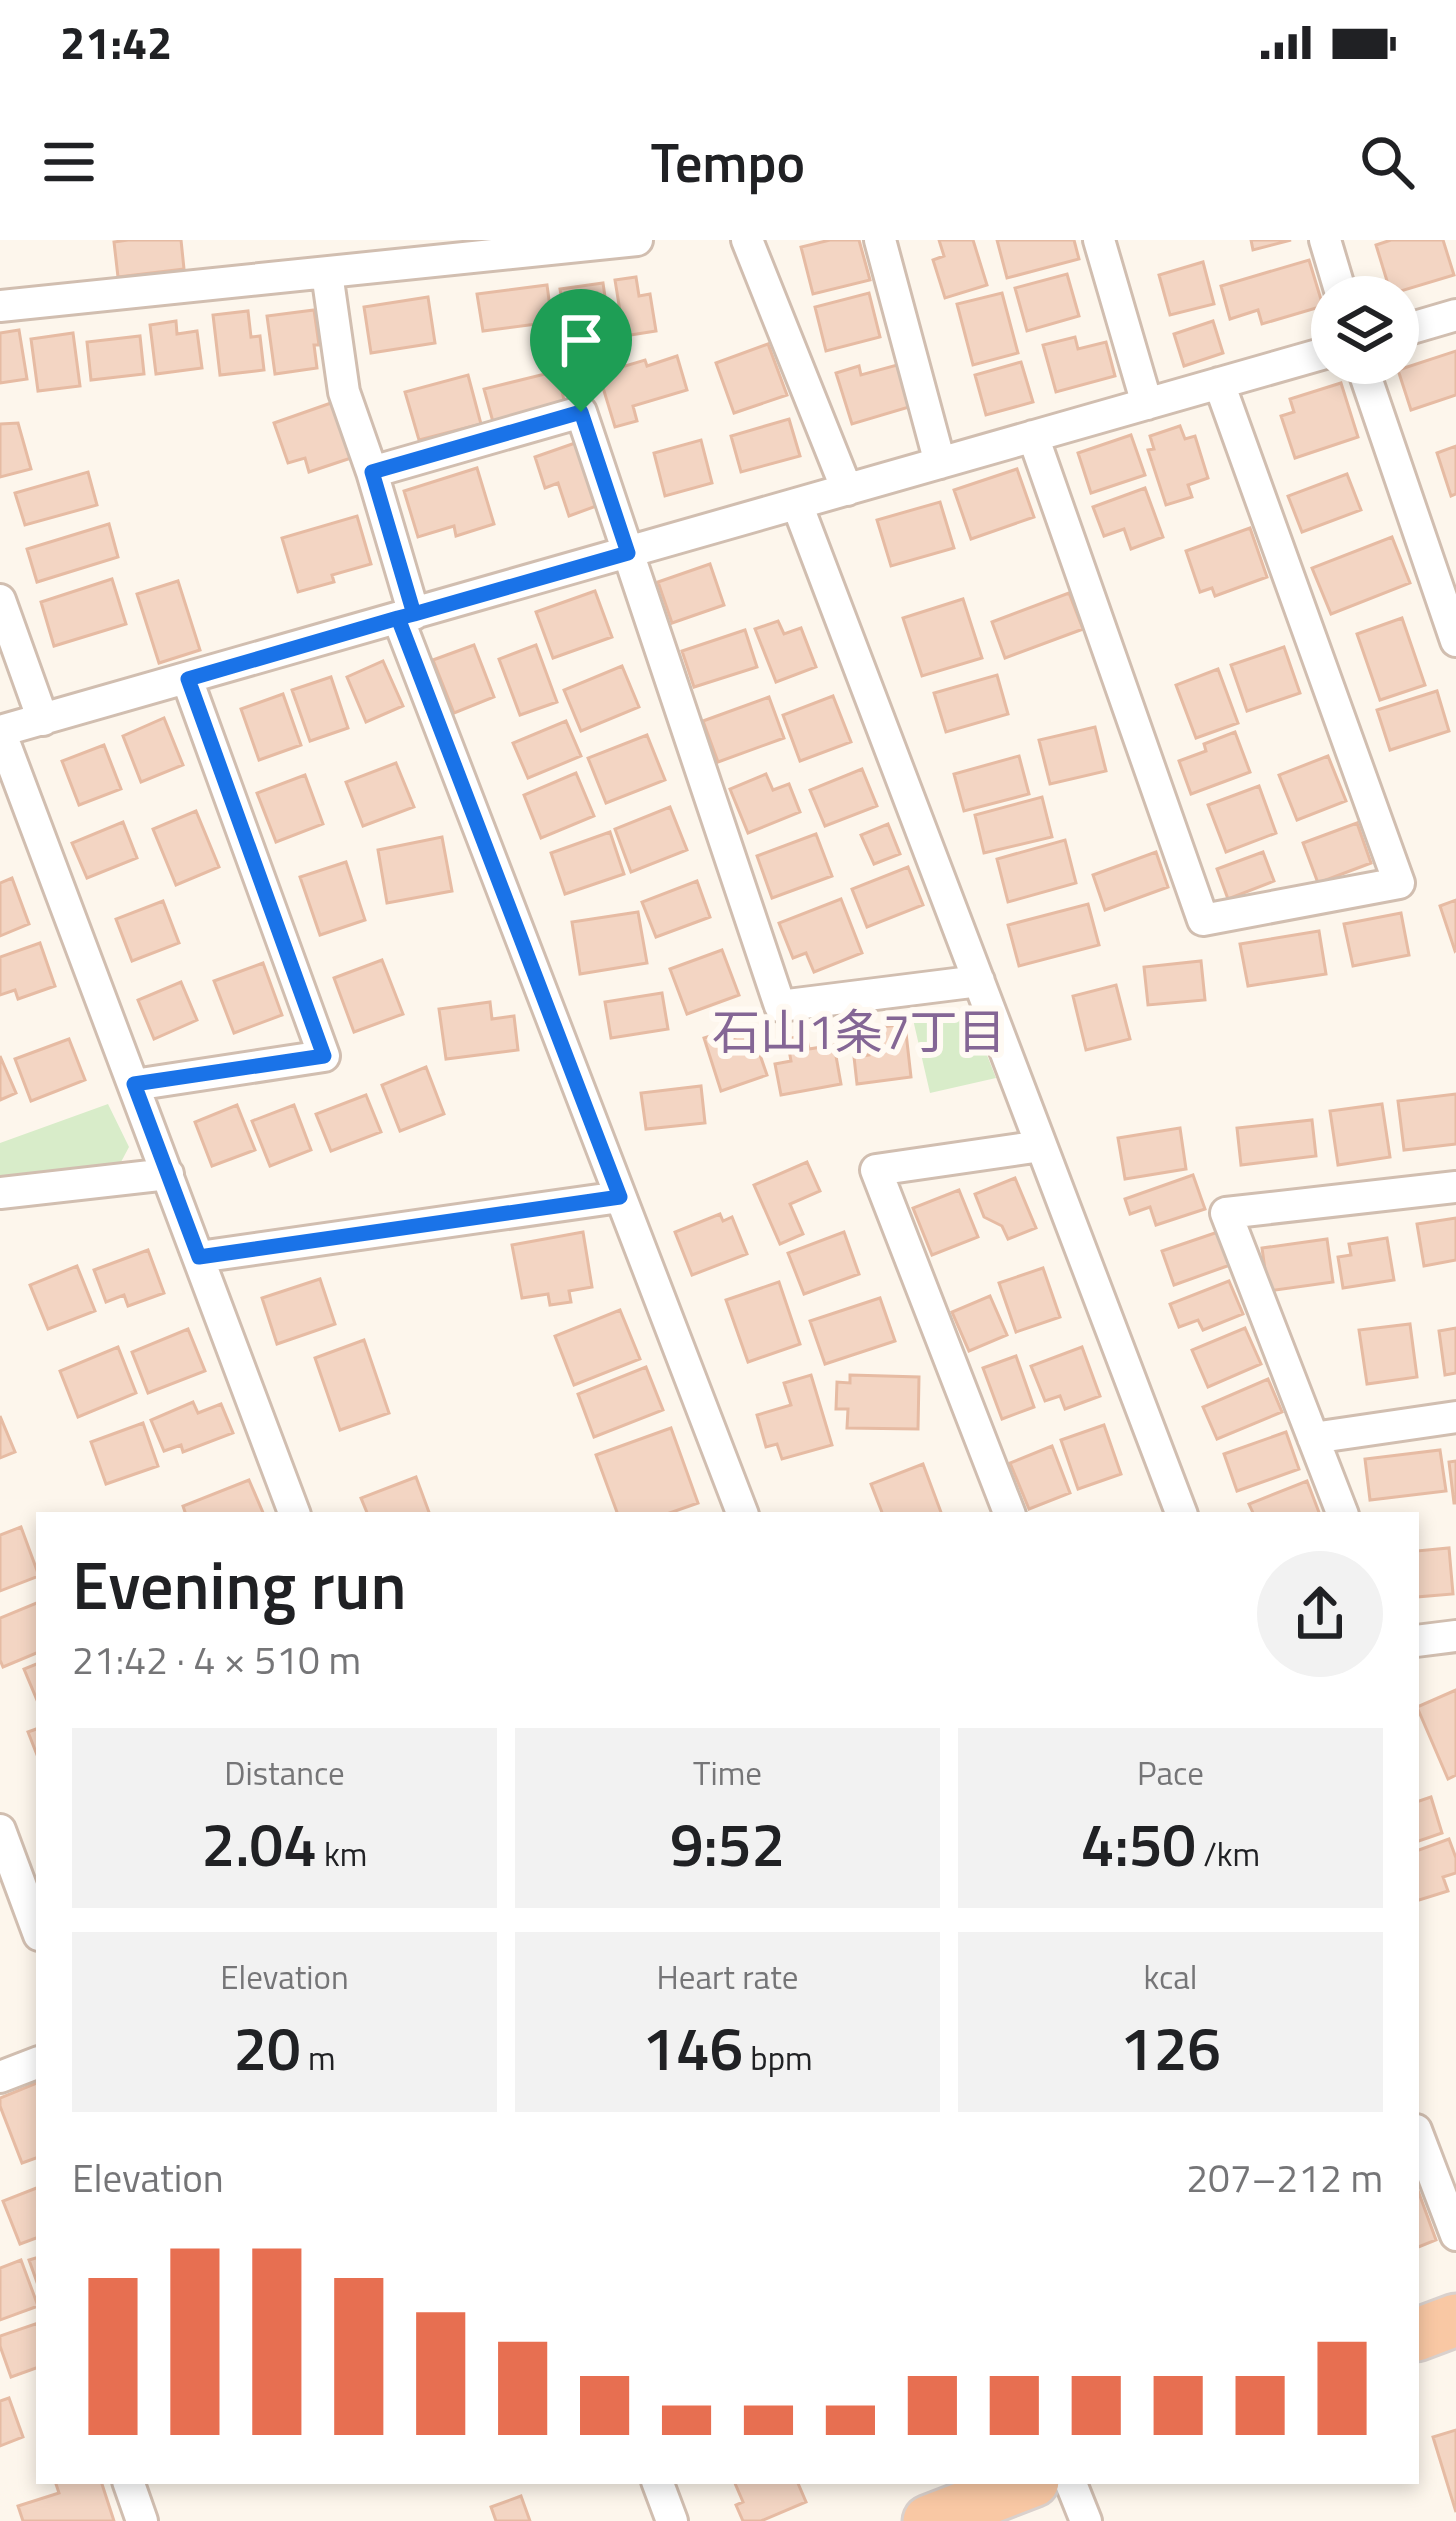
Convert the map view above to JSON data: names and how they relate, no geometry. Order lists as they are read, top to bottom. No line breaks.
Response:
{"districts":["石山1条7丁目"],"page":{"status":"21:42","header":"Tempo","heading":["Evening run","21:42 · 4 × 510 m"],"stats":[["Distance","2.04 km"],["Time","9:52"],["Pace","4:50 /km"],["Elevation","20 m"],["Heart rate","146 bpm"],["kcal","126"]],"chart":["Elevation","207–212 m"]}}
